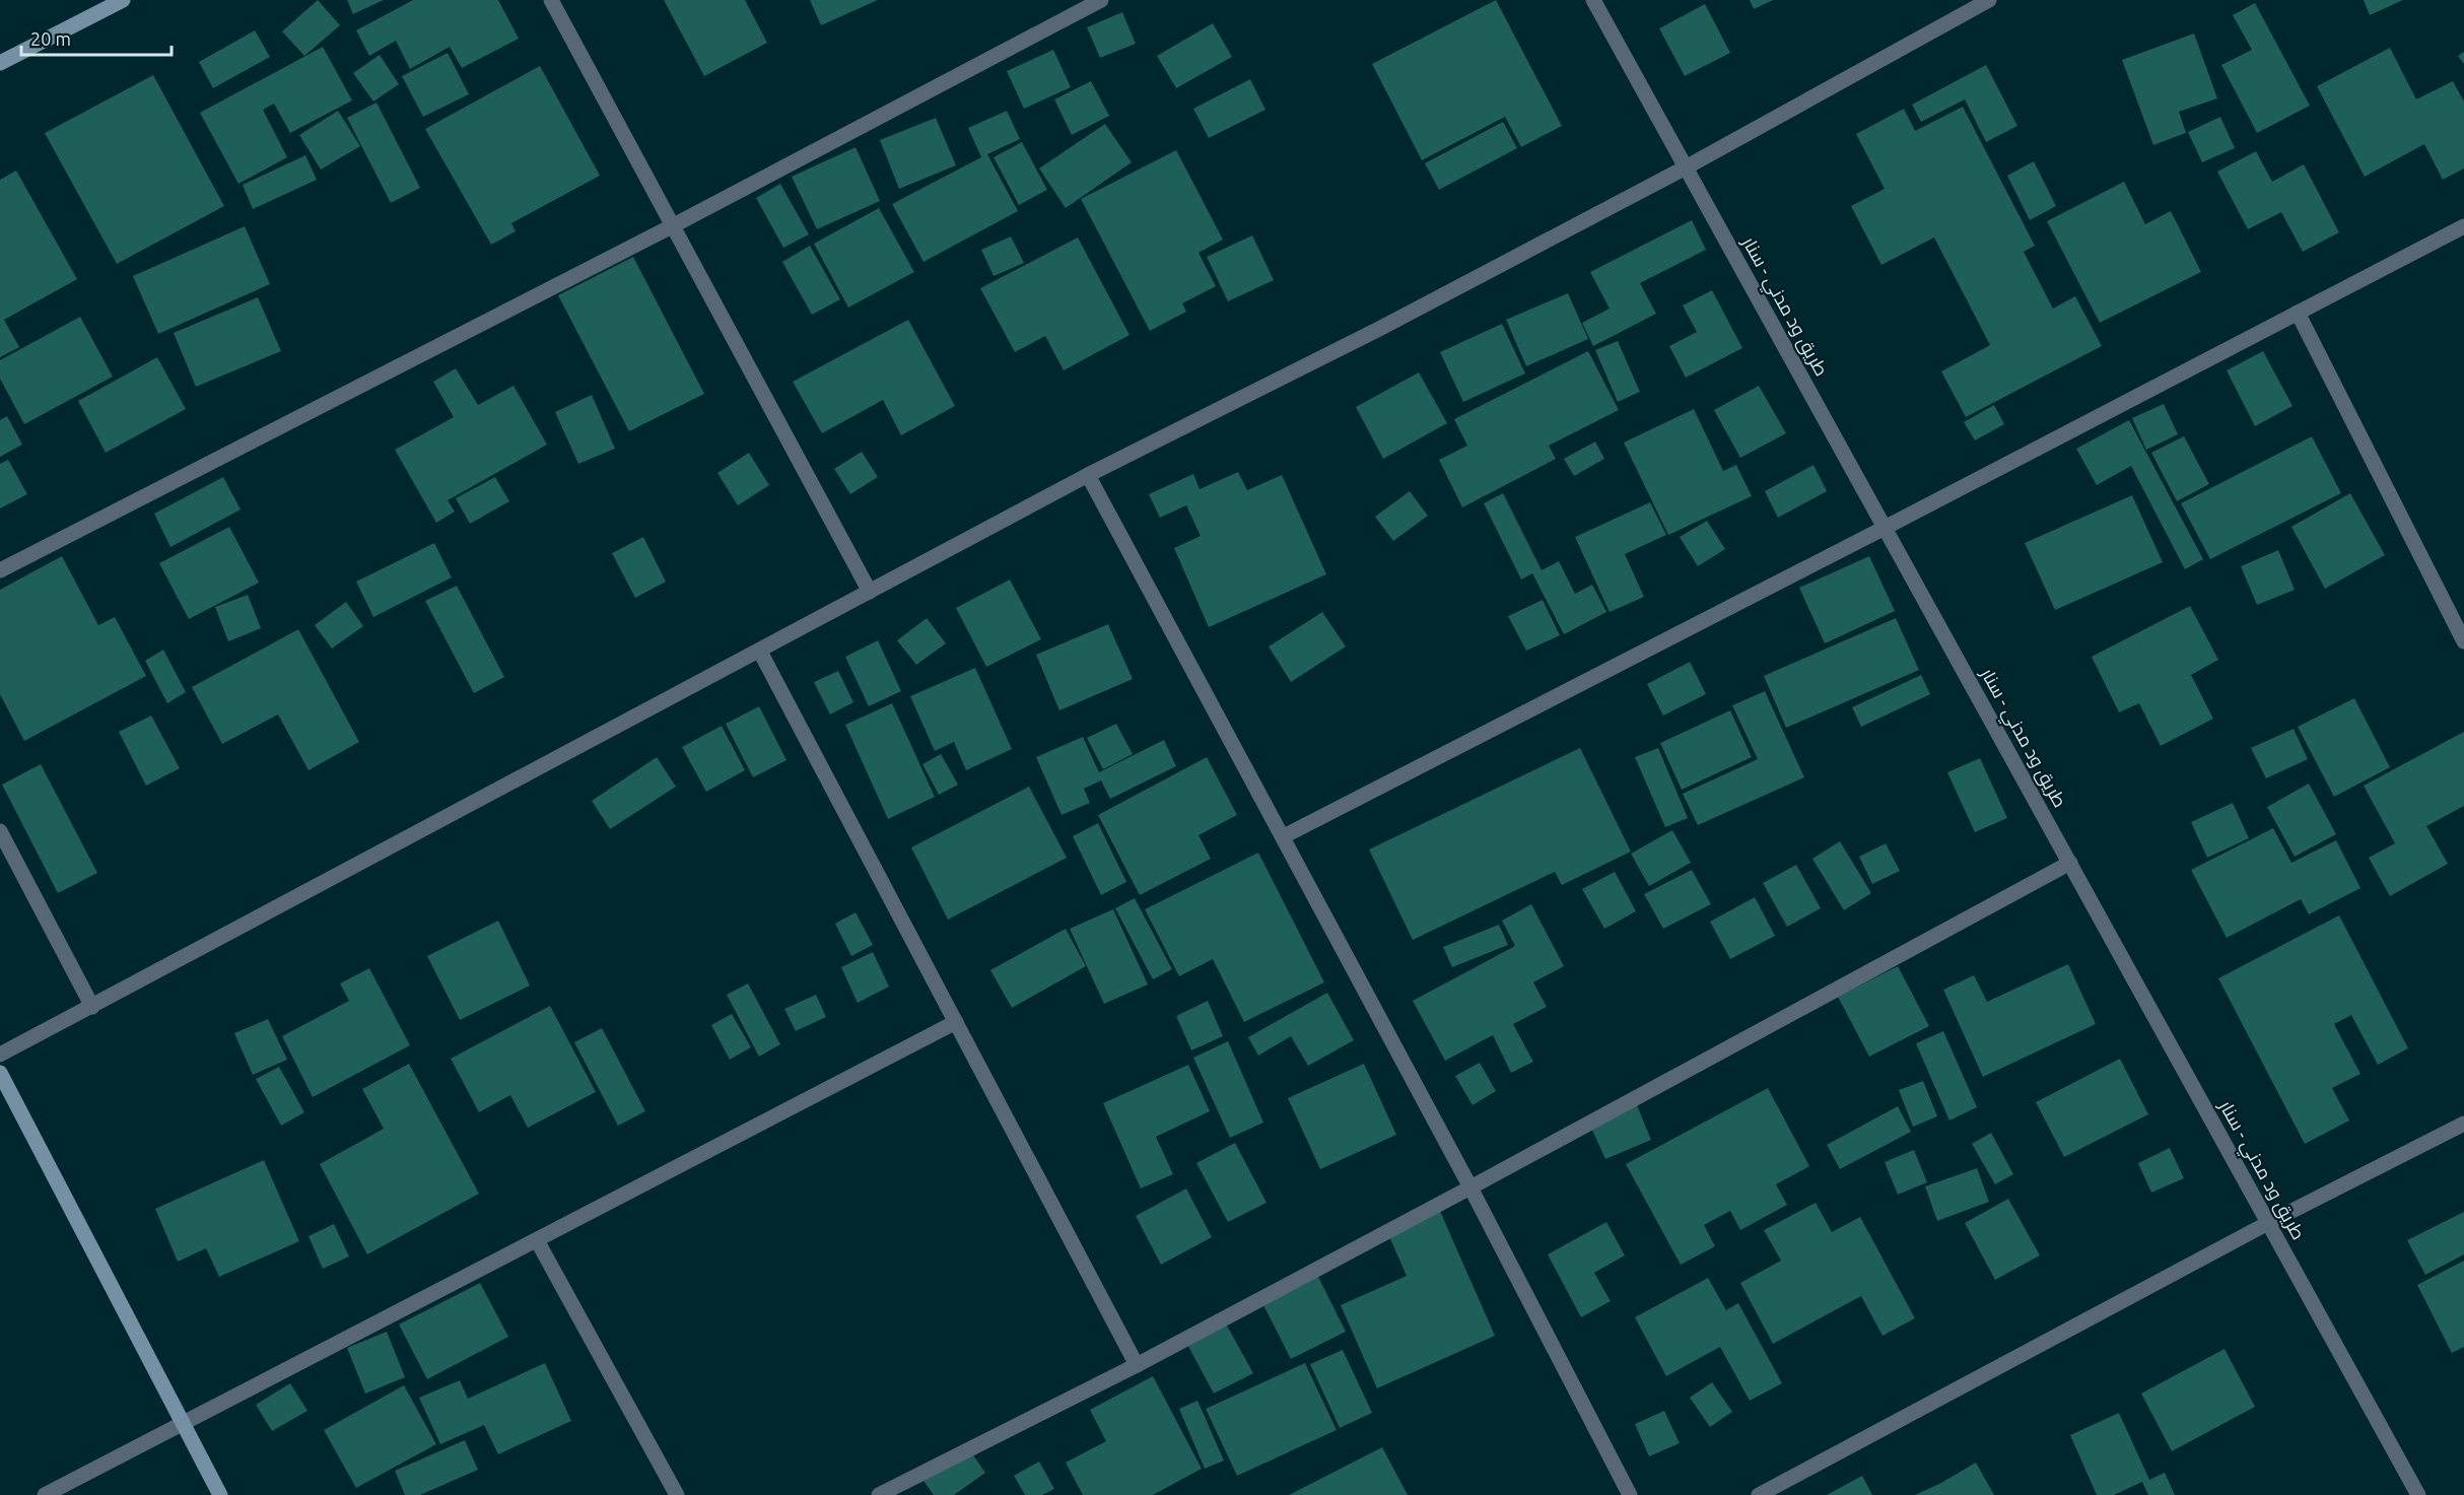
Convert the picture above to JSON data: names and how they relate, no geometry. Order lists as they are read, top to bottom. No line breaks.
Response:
{"streets":{"street":["طريق ود مدني - سنار"]},"scale_bar":"20 m"}
